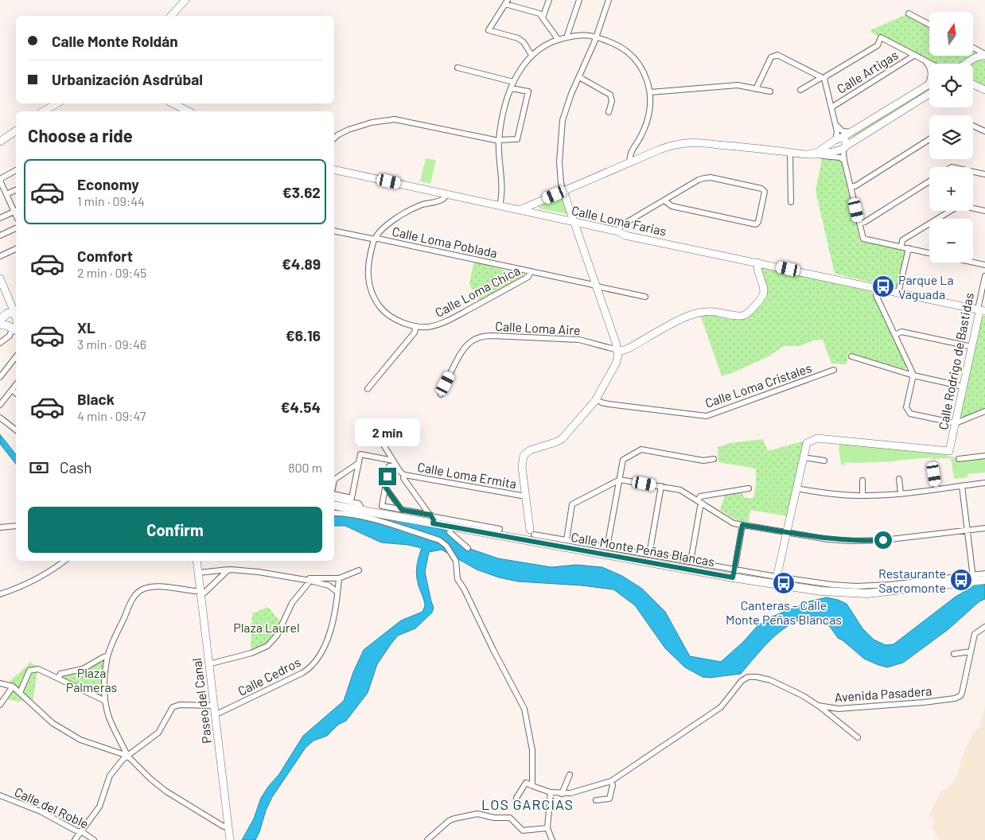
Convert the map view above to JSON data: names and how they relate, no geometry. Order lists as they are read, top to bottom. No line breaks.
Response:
{"streets":{"main road":["Calle Monte Peñas Blancas"],"street":["Calle Artigas","Calle Loma Farias","Calle Loma Poblada","Calle Loma Chica","Calle Loma Aire","Calle Rodrigo de Bastidas","Calle Loma Cristales","Calle Loma Ermita","Calle Cedros","Avenida Pasadera","Paseo del Canal","Calle del Roble"]},"crossings":[["Calle Loma Farias","Calle Loma Chica"],["Calle Loma Farias","Calle Rodrigo de Bastidas"],["Calle Loma Poblada","Calle Loma Chica"],["Calle Cedros","Paseo del Canal"]],"districts":["LOS GARCÍAS"],"parks":["Plaza Laurel","Plaza Palmeras"],"places":{"bus stop":["Parque La Vaguada","Restaurante Sacromonte","Canteras - Calle Monte Peñas Blancas"]},"north":"top","page":{"map_buttons":["+","−"],"banner":["Calle Monte Roldán","Urbanización Asdrúbal"],"heading":"Choose a ride","list":[{"name":"Economy","note":"1 min · 09:44","value":"€3.62"},{"name":"Comfort","note":"2 min · 09:45","value":"€4.89"},{"name":"XL","note":"3 min · 09:46","value":"€6.16"},{"name":"Black","note":"4 min · 09:47","value":"€4.54"}],"bubble":"2 min","pay":["Cash","800 m"],"buttons":"Confirm"}}
